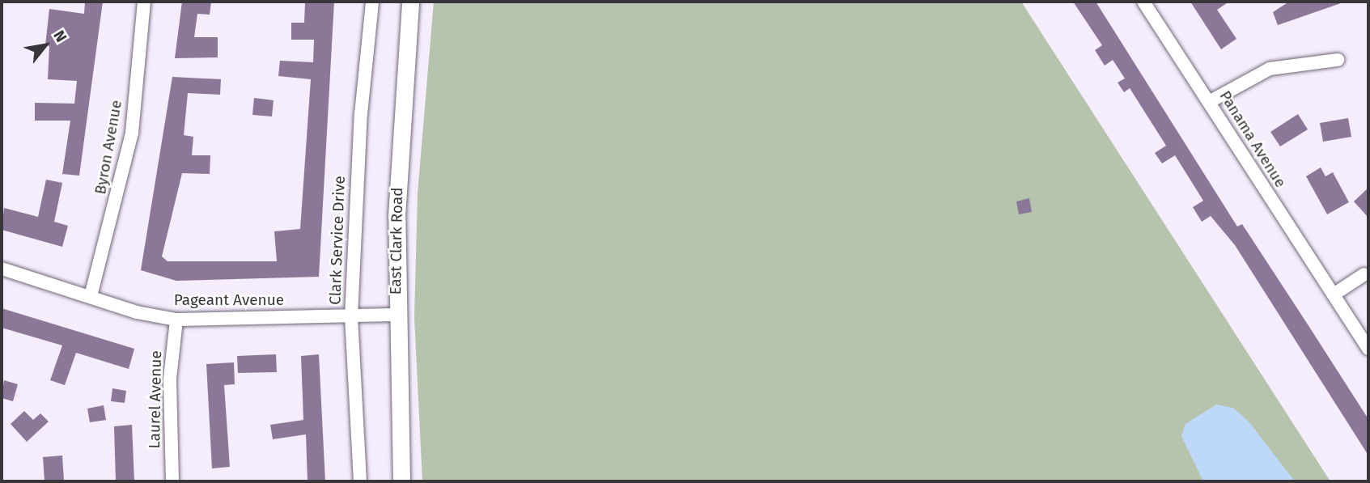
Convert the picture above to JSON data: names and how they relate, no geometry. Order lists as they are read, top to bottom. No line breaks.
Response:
{"streets":{"main road":["East Clark Road"],"street":["Panama Avenue","Byron Avenue","Clark Service Drive","Pageant Avenue","Laurel Avenue"]},"crossings":[["Byron Avenue","Pageant Avenue"],["Clark Service Drive","Pageant Avenue"],["East Clark Road","Pageant Avenue"],["Pageant Avenue","Laurel Avenue"]],"north":"top right"}
